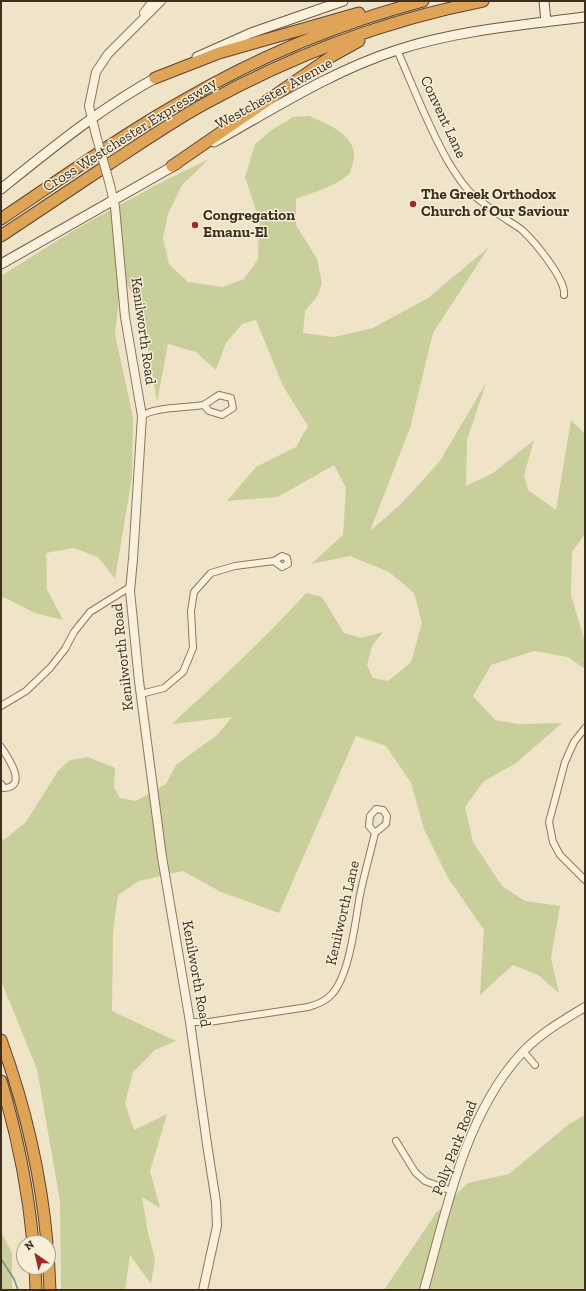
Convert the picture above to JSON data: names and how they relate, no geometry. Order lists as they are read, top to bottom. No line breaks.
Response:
{"streets":{"highway":["Cross Westchester Expressway"],"main road":["Westchester Avenue"],"street":["Convent Lane","Kenilworth Road","Kenilworth Lane","Polly Park Road"]},"crossings":[["Westchester Avenue","Convent Lane"],["Westchester Avenue","Kenilworth Road"],["Kenilworth Road","Kenilworth Lane"]],"places":["The Greek Orthodox Church of Our Saviour","Congregation Emanu-El"],"north":"top left"}
